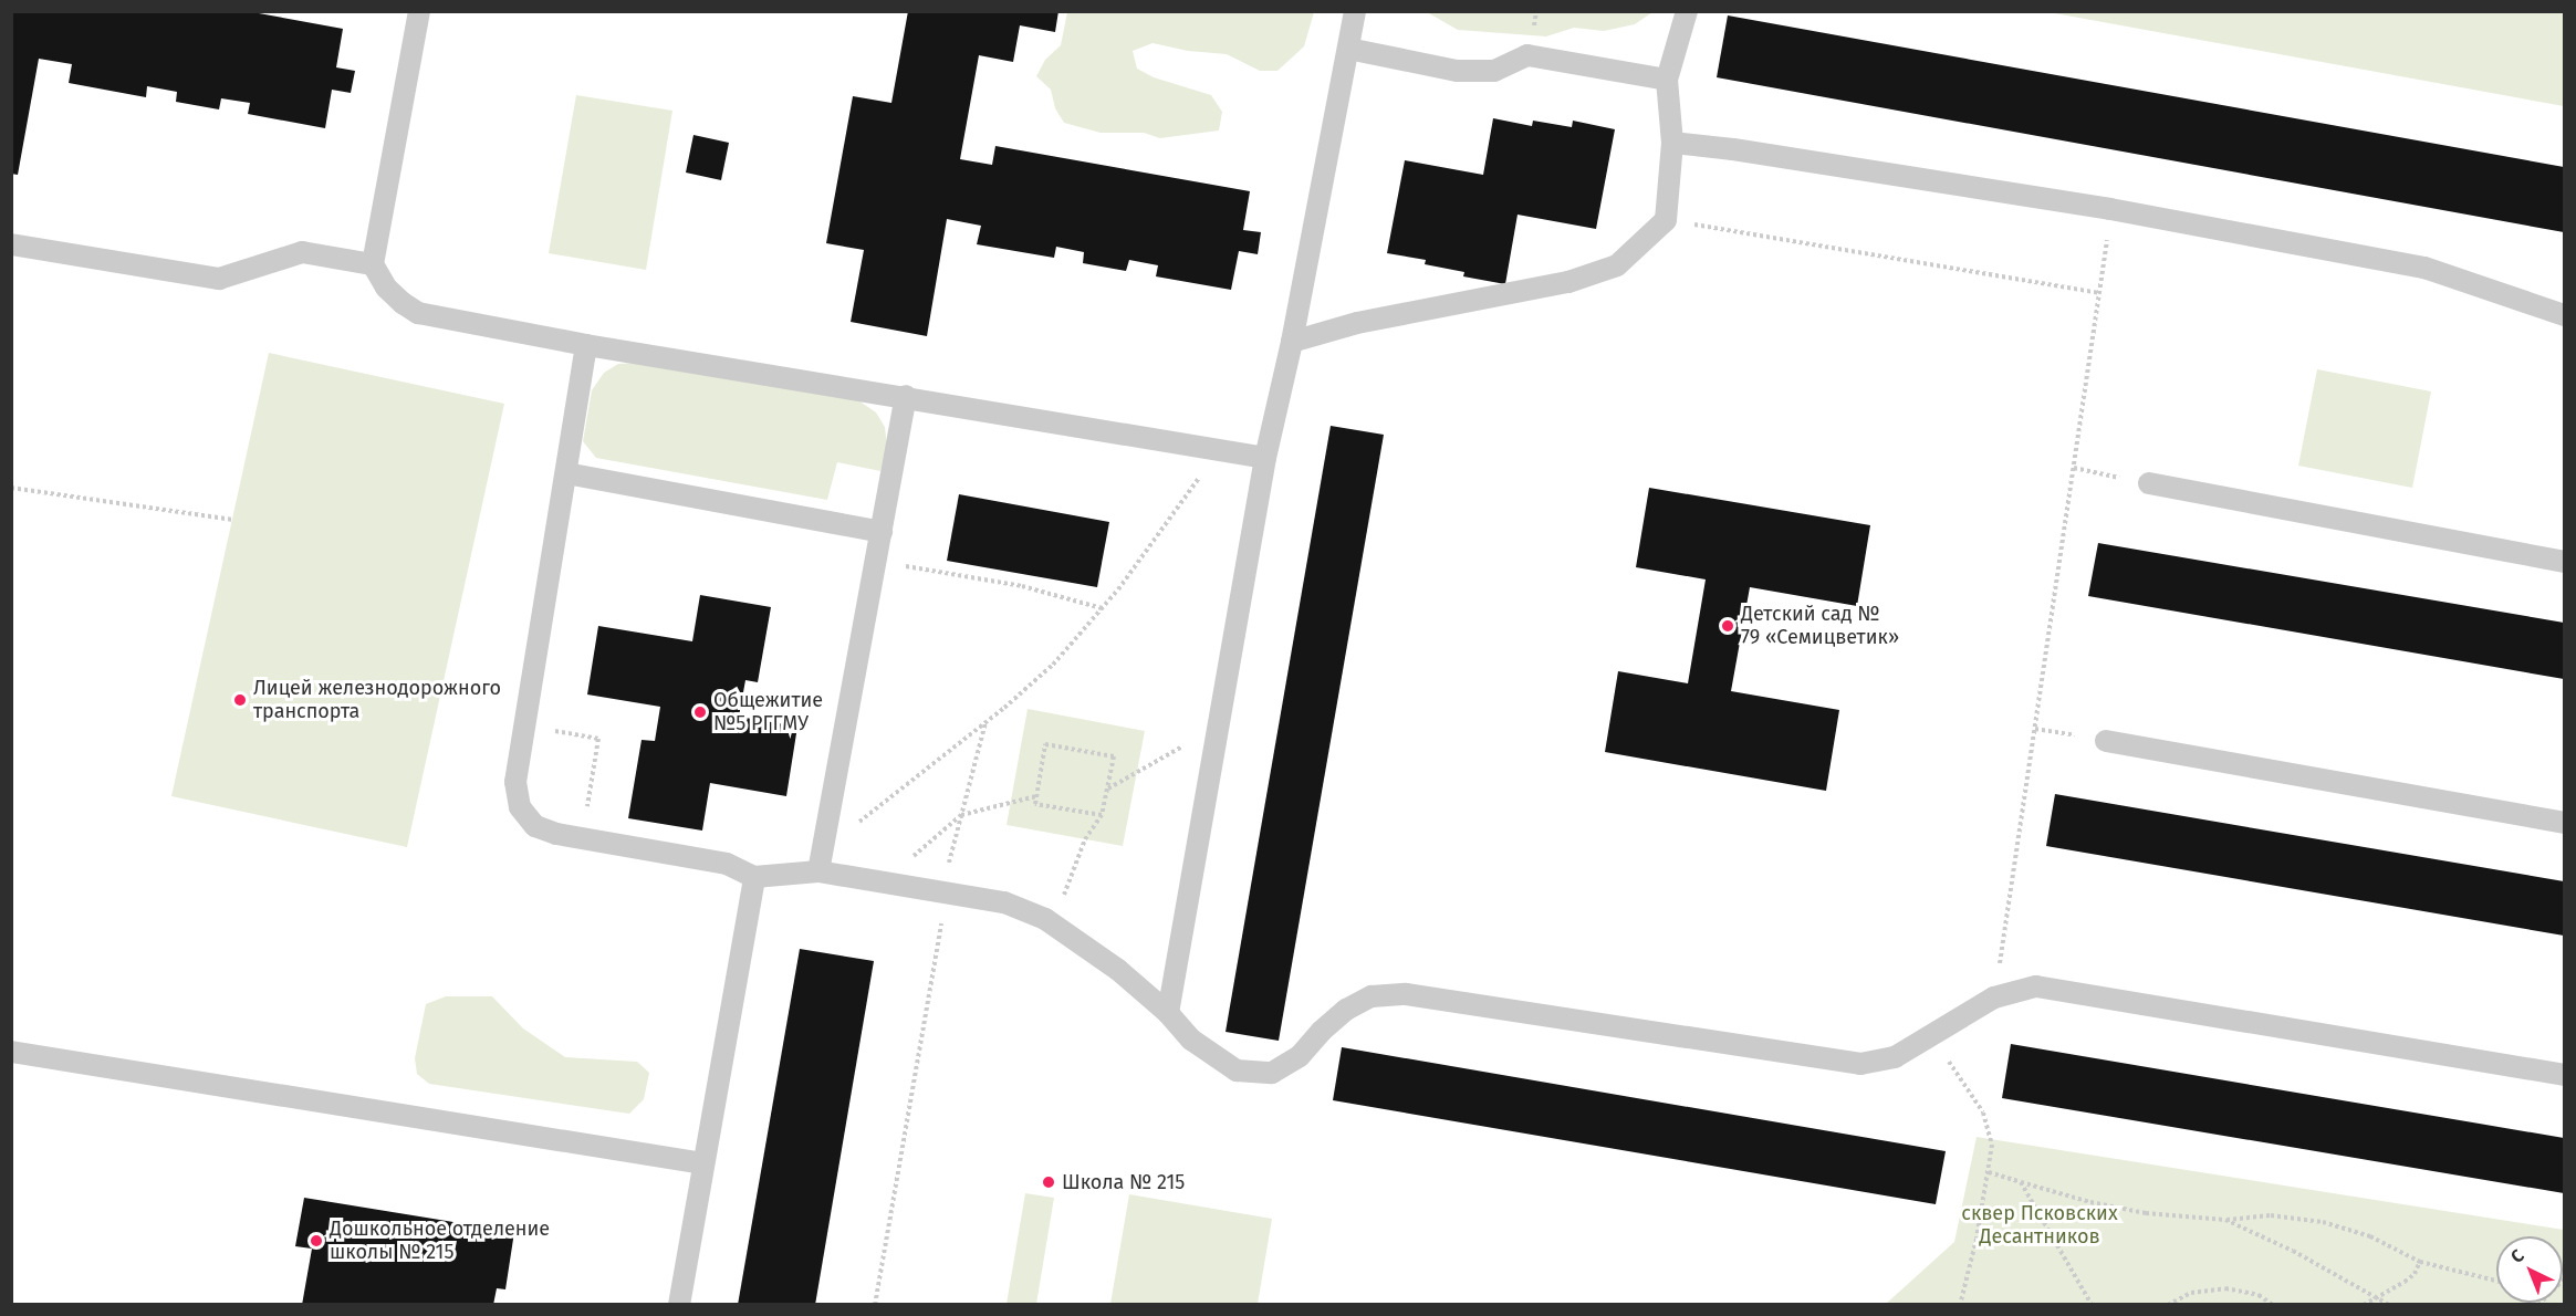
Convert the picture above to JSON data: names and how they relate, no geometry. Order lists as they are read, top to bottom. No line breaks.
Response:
{"parks":["сквер Псковских Десантников"],"places":["Детский сад № 79 «Семицветик»","Лицей железнодорожного транспорта","Общежитие №5 РГГМУ","Школа № 215","Дошкольное отделение школы № 215"],"north":"top left"}
